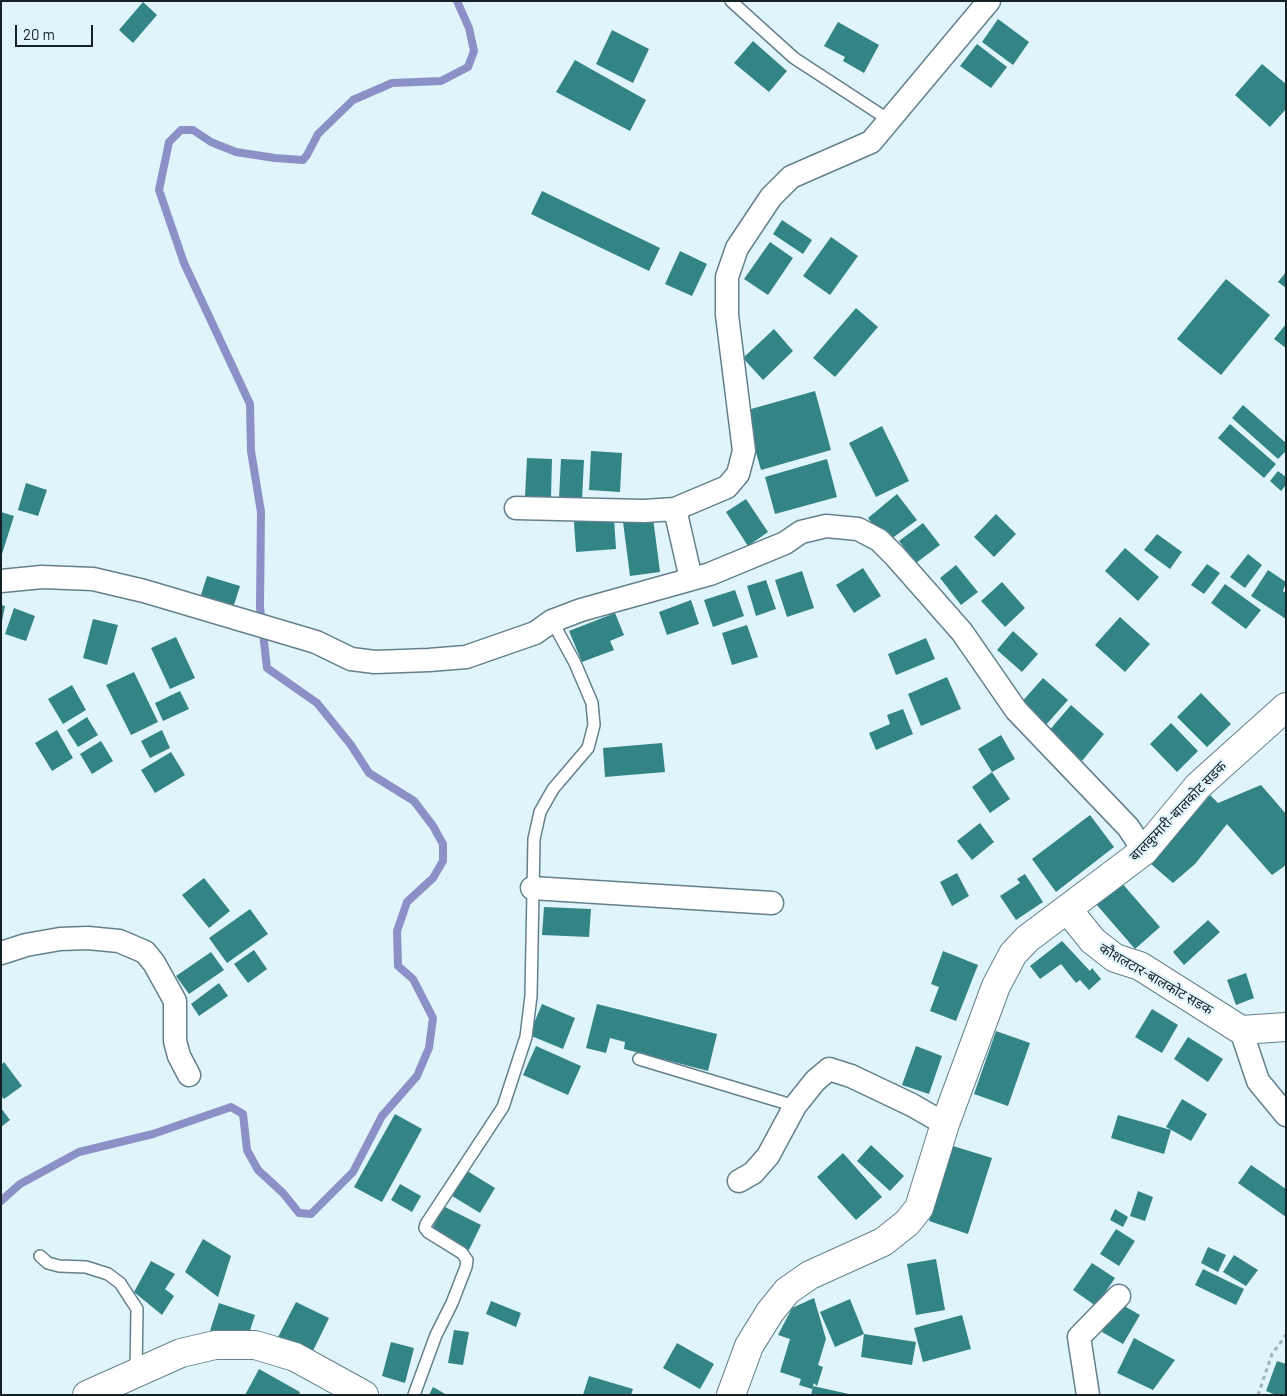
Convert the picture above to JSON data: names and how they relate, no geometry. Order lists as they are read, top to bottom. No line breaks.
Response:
{"streets":{"main road":["बालकुमारी-बालकोट सडक","कौशलटार-बालकोट सडक"]},"crossings":[["बालकुमारी-बालकोट सडक","कौशलटार-बालकोट सडक"]],"scale_bar":"20 m"}
